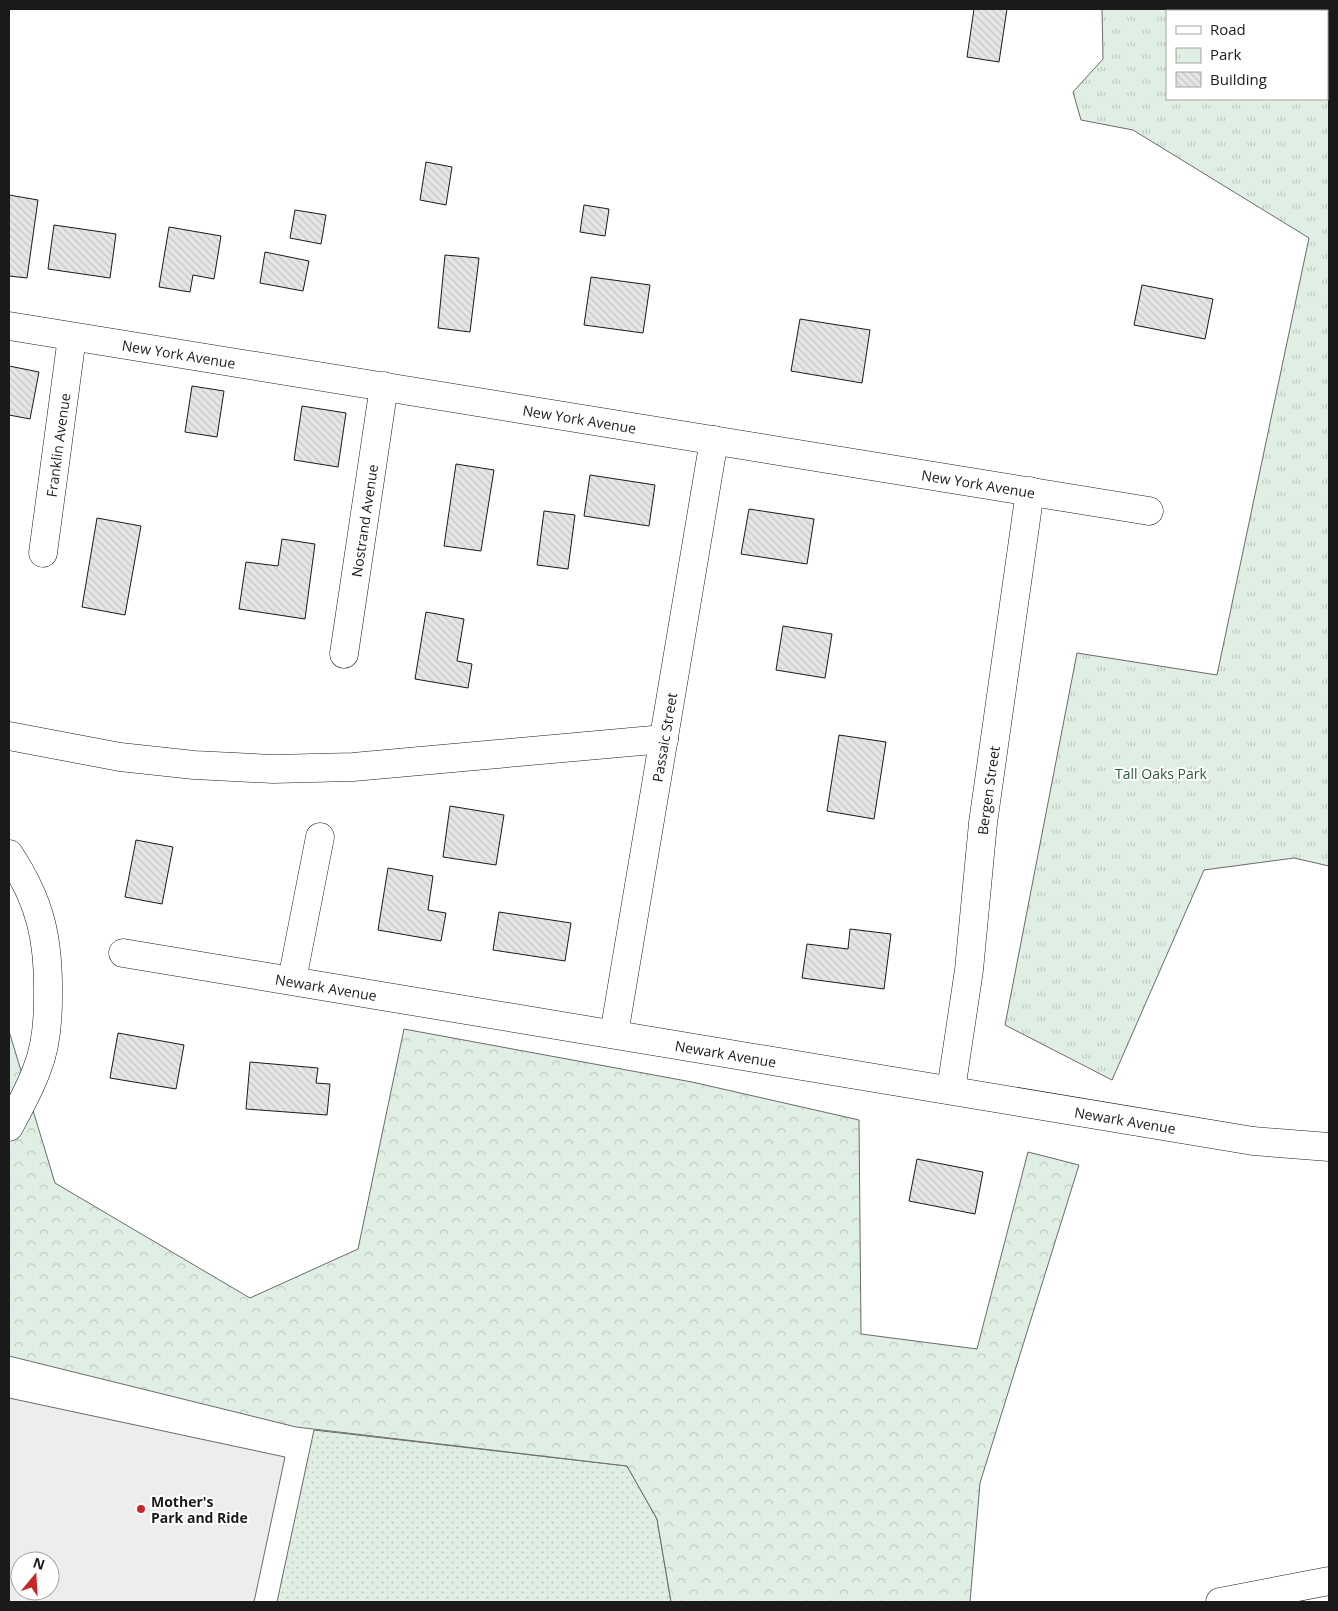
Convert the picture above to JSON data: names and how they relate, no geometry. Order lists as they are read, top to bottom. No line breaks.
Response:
{"streets":{"main road":["New York Avenue","Franklin Avenue","Nostrand Avenue","Passaic Street","Bergen Street","Newark Avenue"]},"crossings":[["New York Avenue","Franklin Avenue"],["New York Avenue","Nostrand Avenue"],["New York Avenue","Passaic Street"],["New York Avenue","Bergen Street"],["Passaic Street","Newark Avenue"],["Bergen Street","Newark Avenue"]],"parks":["Tall Oaks Park"],"places":["Mother's Park and Ride"],"legend":["Road","Park","Building"],"north":"top"}
